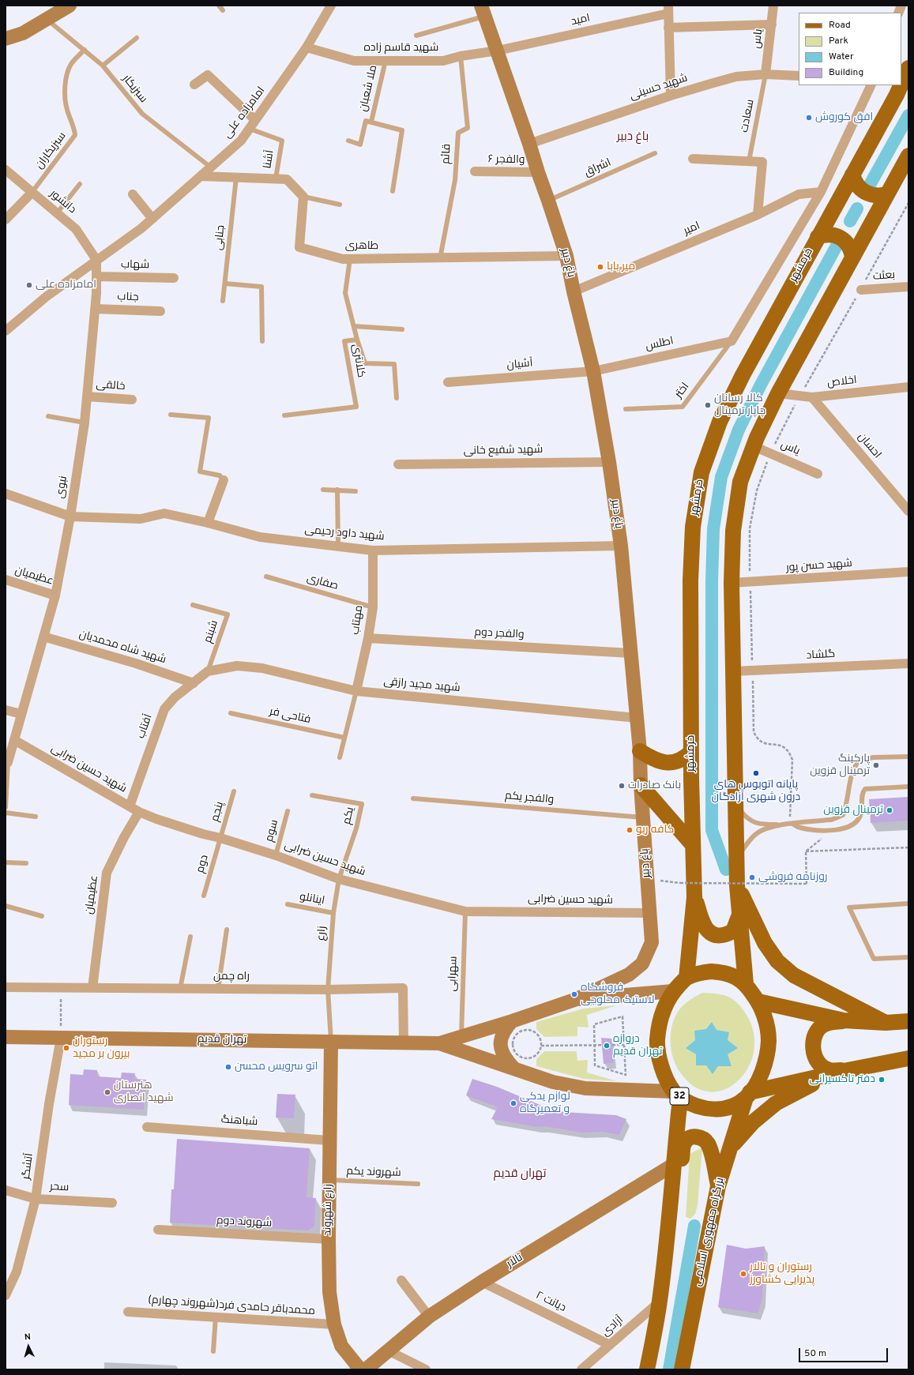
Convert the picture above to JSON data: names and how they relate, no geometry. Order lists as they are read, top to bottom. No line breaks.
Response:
{"streets":{"main road":["باغ دبیر","خرمشهر","تهران قدیم","32","زارع شهروند","بزرگراه جمهوری اسلامی","تالار"],"street":["امید","یاس","شهید قاسم زاده","شهید حسینی","امامزاده علی","والفجر ۶","دانشور","امیر","طاهری","شهاب","بعثت","جناب","اطلس","آشیان","اخلاص","خالقی","احسان","شهید شفیع خانی","نبوی","شهید داود رحیمی","شهید حسن پور","عظیمیان","مهتاب","والفجر دوم","شهید شاه محمدیان","گلشاد","شهید مجید رازقی","آفتاب","شهید حسین ضرابی","راه چمن","شباهنگ","آتشگر","سحر","شهروند دوم","دیانت ۲","محمدباقر حامدی فرد(شهروند چهارم)","آزادی"],"lane":["ملا شعبان","سبزیکار","سعادت","سبزیکاران","قائم","آشنا","اشراق","جنابی","کلانتری","اختر","صفاری","شبنم","فتاحی فر","والفجر یکم","پنجم","یکم","سوم","دوم","اینانلو","زارع","سهرابی","شهروند یکم"]},"crossings":[["امید","شهید قاسم زاده"],["امید","باغ دبیر"],["یاس","شهید حسینی"],["یاس","سعادت"],["شهید قاسم زاده","ملا شعبان"],["شهید قاسم زاده","امامزاده علی"],["شهید قاسم زاده","قائم"],["شهید قاسم زاده","باغ دبیر"],["شهید حسینی","سعادت"],["شهید حسینی","باغ دبیر"],["سبزیکار","امامزاده علی"],["سبزیکار","سبزیکاران"],["امامزاده علی","آشنا"],["امامزاده علی","دانشور"],["امامزاده علی","نبوی"],["سبزیکاران","دانشور"],["قائم","طاهری"],["والفجر ۶","باغ دبیر"],["اشراق","باغ دبیر"],["دانشور","نبوی"],["امیر","باغ دبیر"],["طاهری","باغ دبیر"],["طاهری","کلانتری"],["باغ دبیر","اطلس"],["باغ دبیر","آشیان"],["باغ دبیر","شهید شفیع خانی"],["باغ دبیر","شهید داود رحیمی"],["باغ دبیر","والفجر دوم"],["باغ دبیر","شهید مجید رازقی"],["باغ دبیر","شهید حسین ضرابی"],["باغ دبیر","والفجر یکم"],["شهاب","نبوی"],["خرمشهر","32"],["جناب","نبوی"],["اطلس","آشیان"],["اطلس","اختر"],["اخلاص","احسان"],["خالقی","نبوی"],["نبوی","شهید داود رحیمی"],["نبوی","عظیمیان"],["نبوی","شهید شاه محمدیان"],["نبوی","شهید حسین ضرابی"],["شهید داود رحیمی","مهتاب"],["عظیمیان","شهید حسین ضرابی"],["عظیمیان","راه چمن"],["صفاری","مهتاب"],["مهتاب","والفجر دوم"],["مهتاب","شهید مجید رازقی"],["شبنم","شهید مجید رازقی"],["شبنم","آفتاب"],["شهید شاه محمدیان","آفتاب"],["شهید مجید رازقی","آفتاب"],["آفتاب","شهید حسین ضرابی"],["شهید حسین ضرابی","پنجم"],["شهید حسین ضرابی","یکم"],["شهید حسین ضرابی","سوم"],["شهید حسین ضرابی","دوم"],["شهید حسین ضرابی","زارع"],["شهید حسین ضرابی","سهرابی"],["پنجم","دوم"],["یکم","زارع"],["اینانلو","زارع"],["زارع","راه چمن"],["زارع","تهران قدیم"],["زارع","زارع شهروند"],["راه چمن","تهران قدیم"],["تهران قدیم","آتشگر"],["تهران قدیم","زارع شهروند"],["32","بزرگراه جمهوری اسلامی"],["32","تالار"],["32","آزادی"],["شباهنگ","زارع شهروند"],["آتشگر","سحر"],["شهروند یکم","زارع شهروند"],["زارع شهروند","شهروند دوم"],["زارع شهروند","محمدباقر حامدی فرد(شهروند چهارم)"],["تالار","دیانت ۲"],["دیانت ۲","آزادی"]],"districts":["باغ دبیر","تهران قدیم"],"places":["افق کوروش","میر بابا","امامزاده علی","کالا رسانان چاپار ترمینال","پارکینگ ترمینال قزوین","پایانه اتوبوس های درون شهری آزادگان","بانک صادرات","ترمینال قزوین","کافه ریو","روزنامه فروشی","فروشگاه لاستیک محلوجی","دروازه تهران قدیم","رستوران بیرون بر مجید","اتو سرویس محسن","دفتر تاکسیرانی","هنرستان شهید انصاری","لوازم یدکی و تعمیرگاه","رستوران و تالار پذیرایی کشاورز"],"legend":["Road","Park","Water","Building"],"scale_bar":"50 m","north":"top"}
